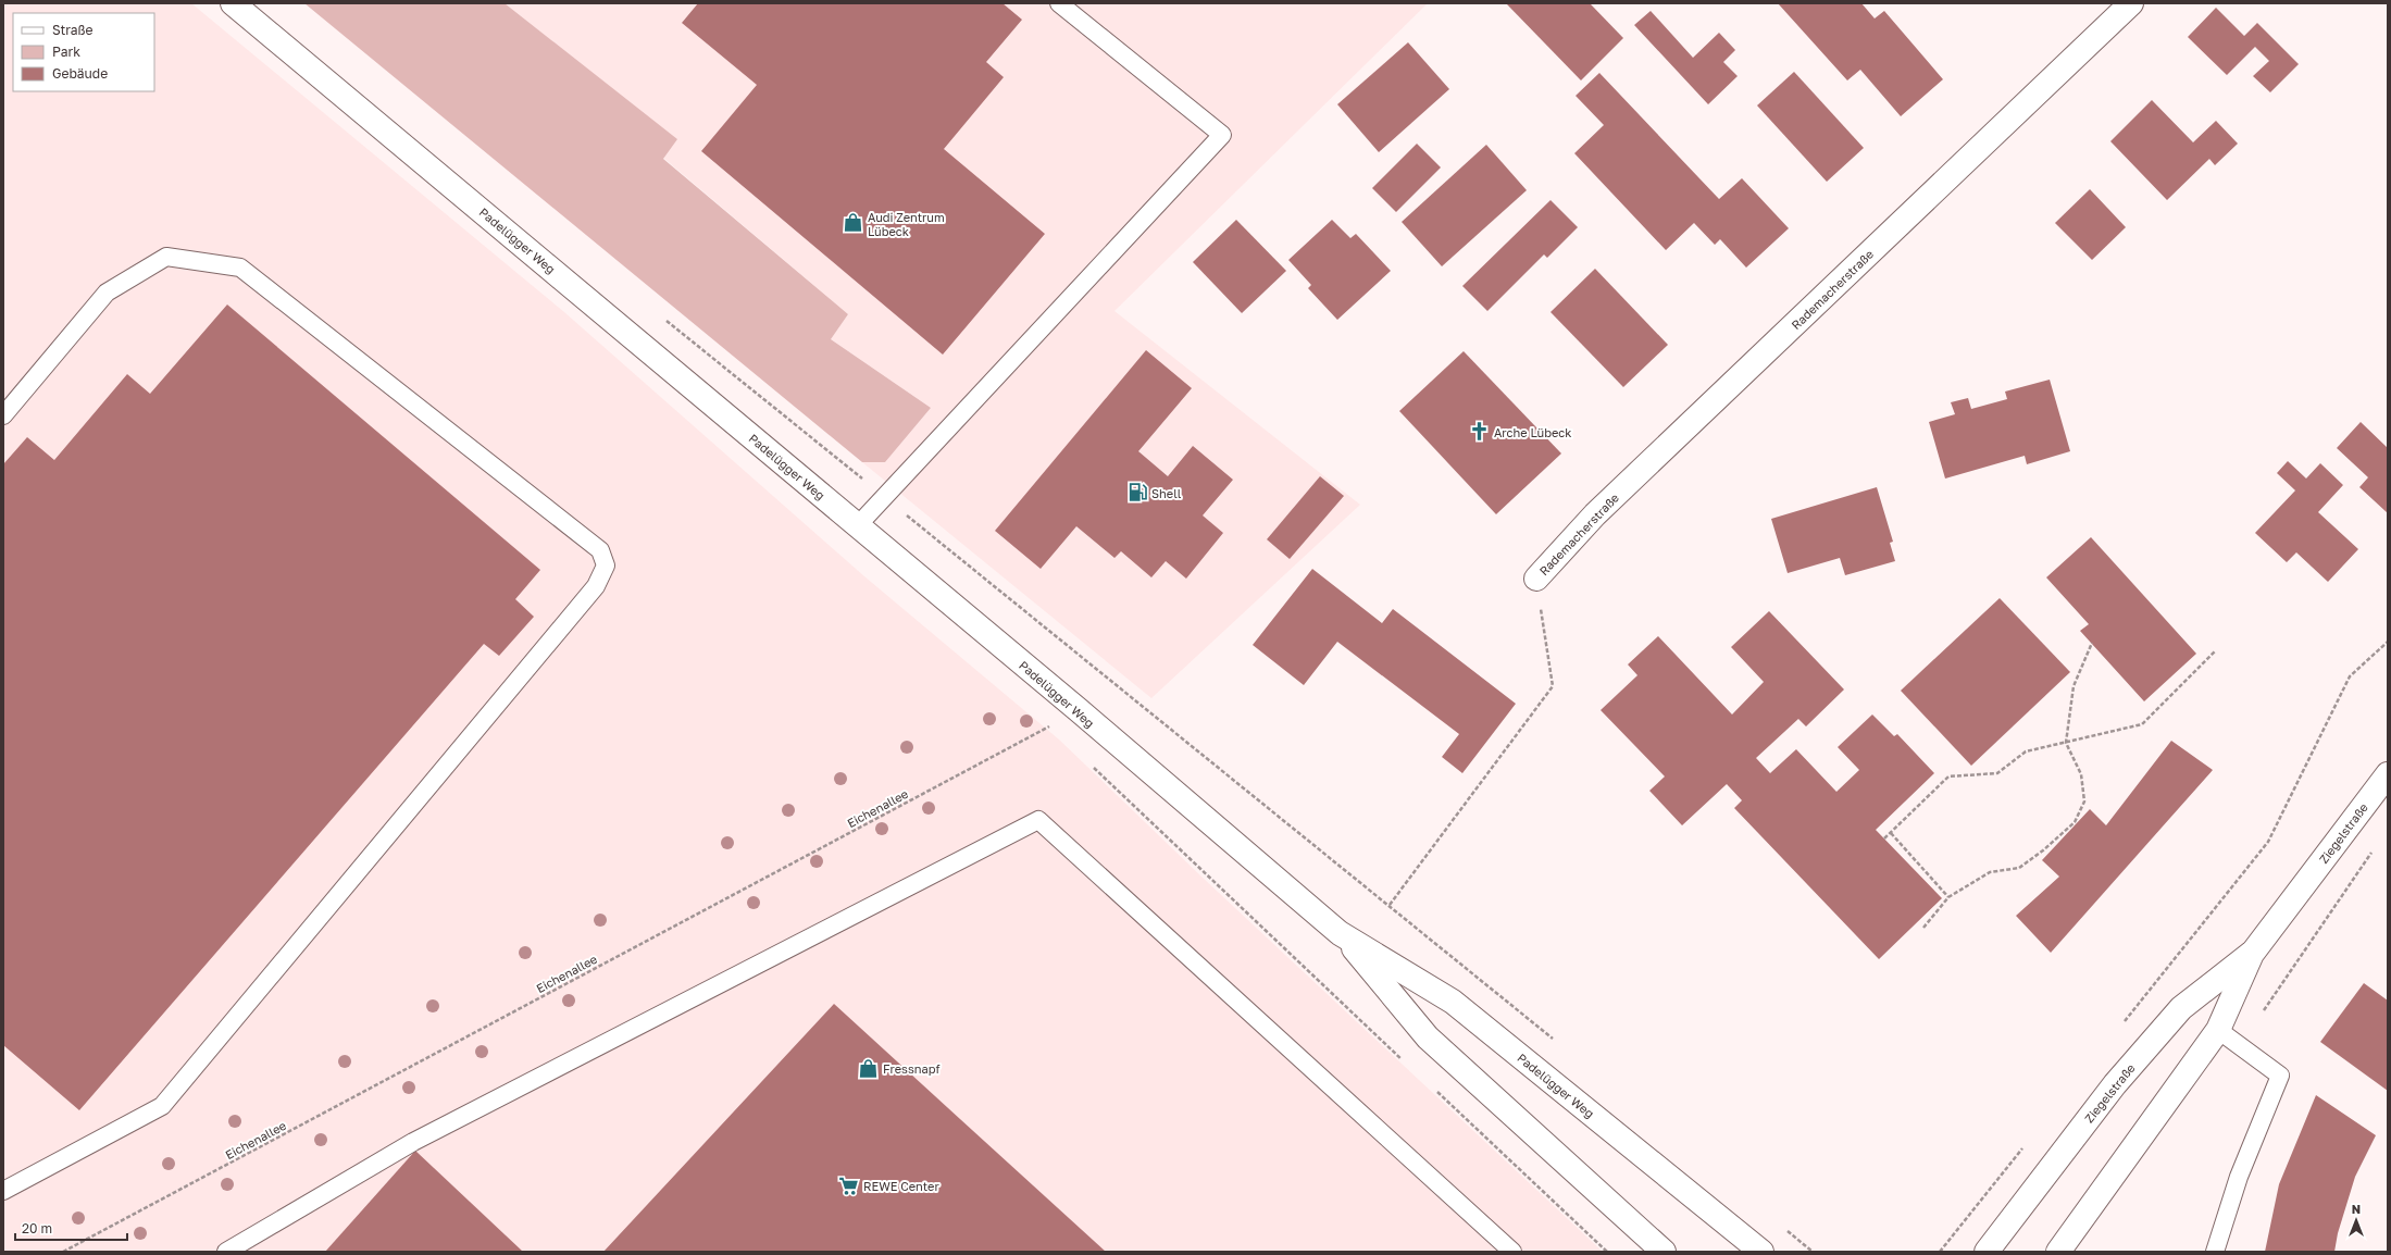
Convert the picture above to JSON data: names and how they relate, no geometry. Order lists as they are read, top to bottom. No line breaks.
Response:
{"streets":{"main road":["Padelügger Weg","Rademacherstraße","Ziegelstraße"],"path":["Eichenallee"]},"crossings":[["Padelügger Weg","Eichenallee"]],"places":{"shop":["Audi Zentrum Lübeck","Fressnapf"],"church":["Arche Lübeck"],"fuel station":["Shell"],"supermarket":["REWE Center"]},"legend":["Straße","Park","Gebäude"],"scale_bar":"20 m","north":"top"}
